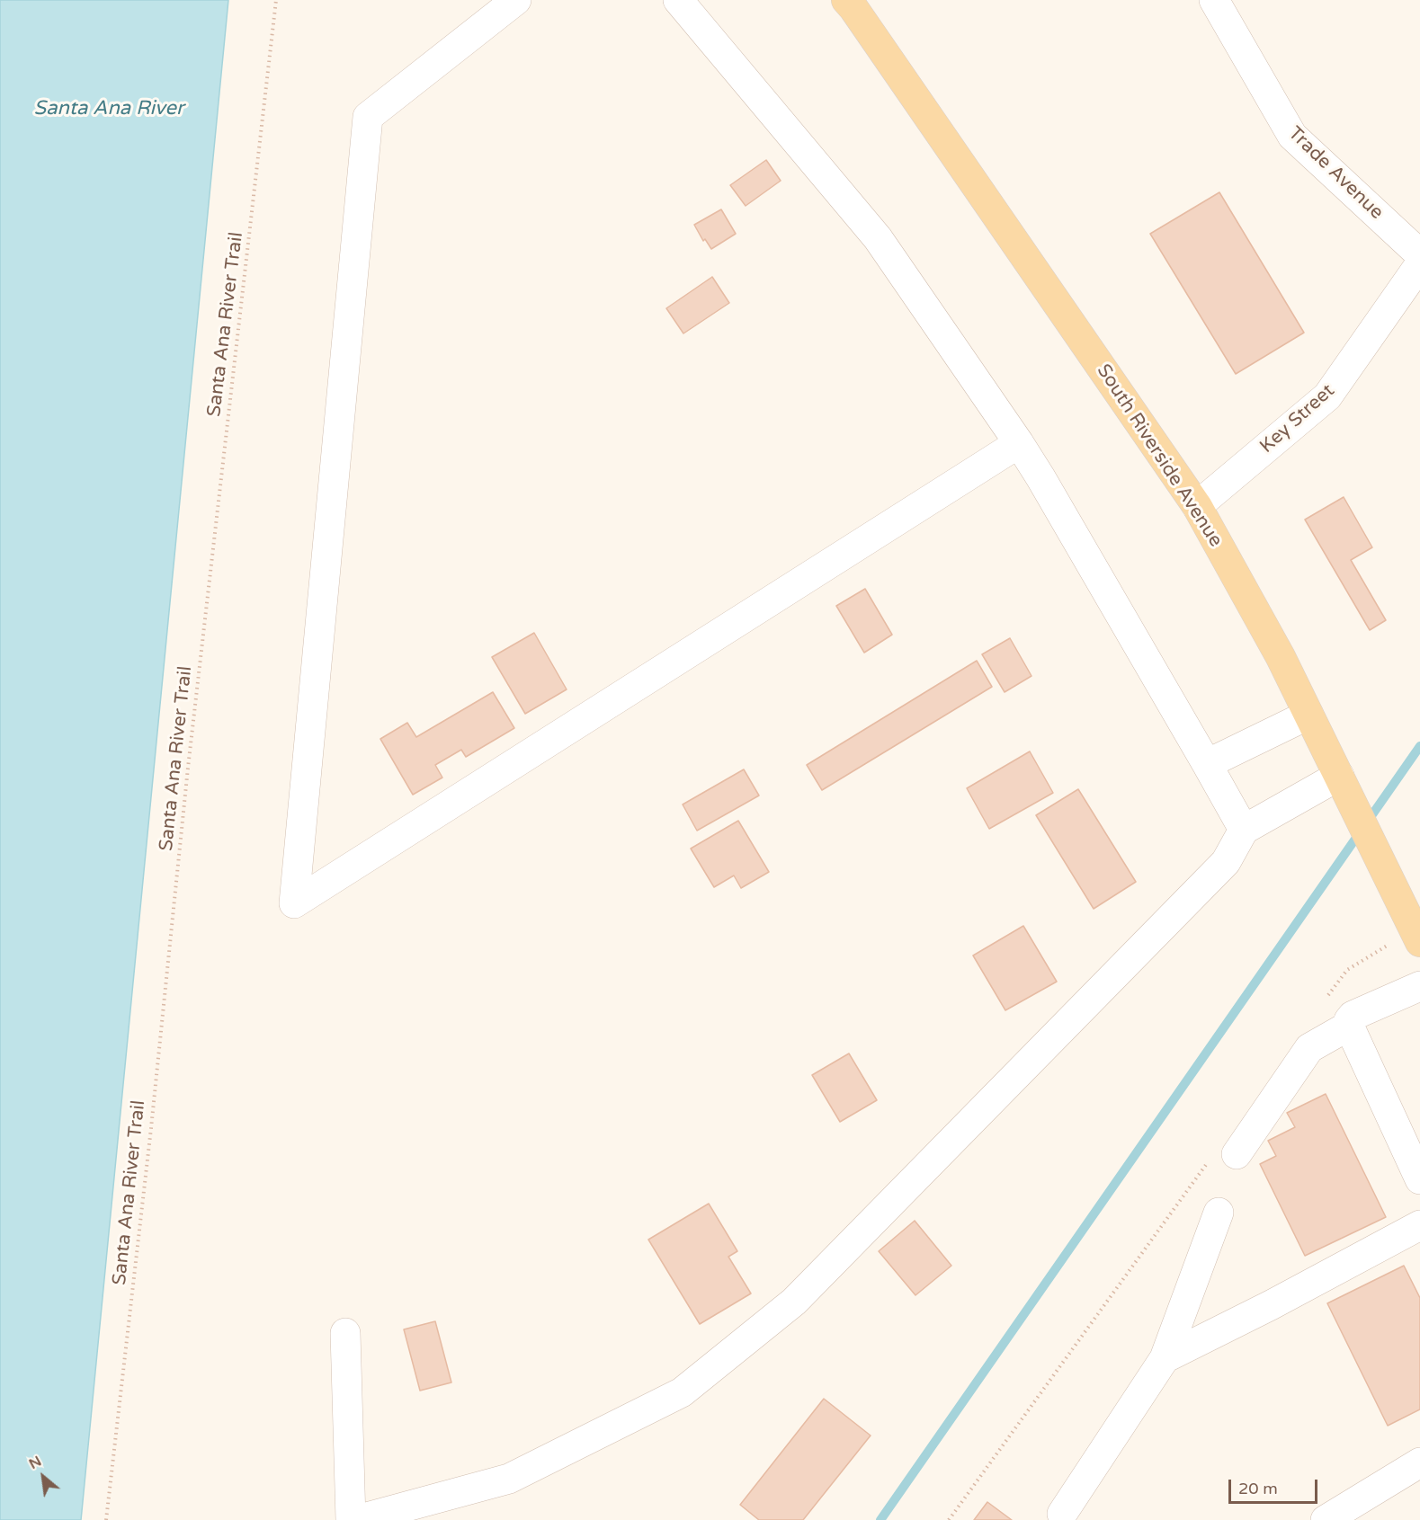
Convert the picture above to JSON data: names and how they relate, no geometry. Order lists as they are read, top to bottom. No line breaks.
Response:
{"streets":{"main road":["South Riverside Avenue"],"street":["Trade Avenue","Key Street"],"path":["Santa Ana River Trail"]},"crossings":[["Key Street","South Riverside Avenue"]],"water":["Santa Ana River"],"scale_bar":"20 m","north":"top left"}
